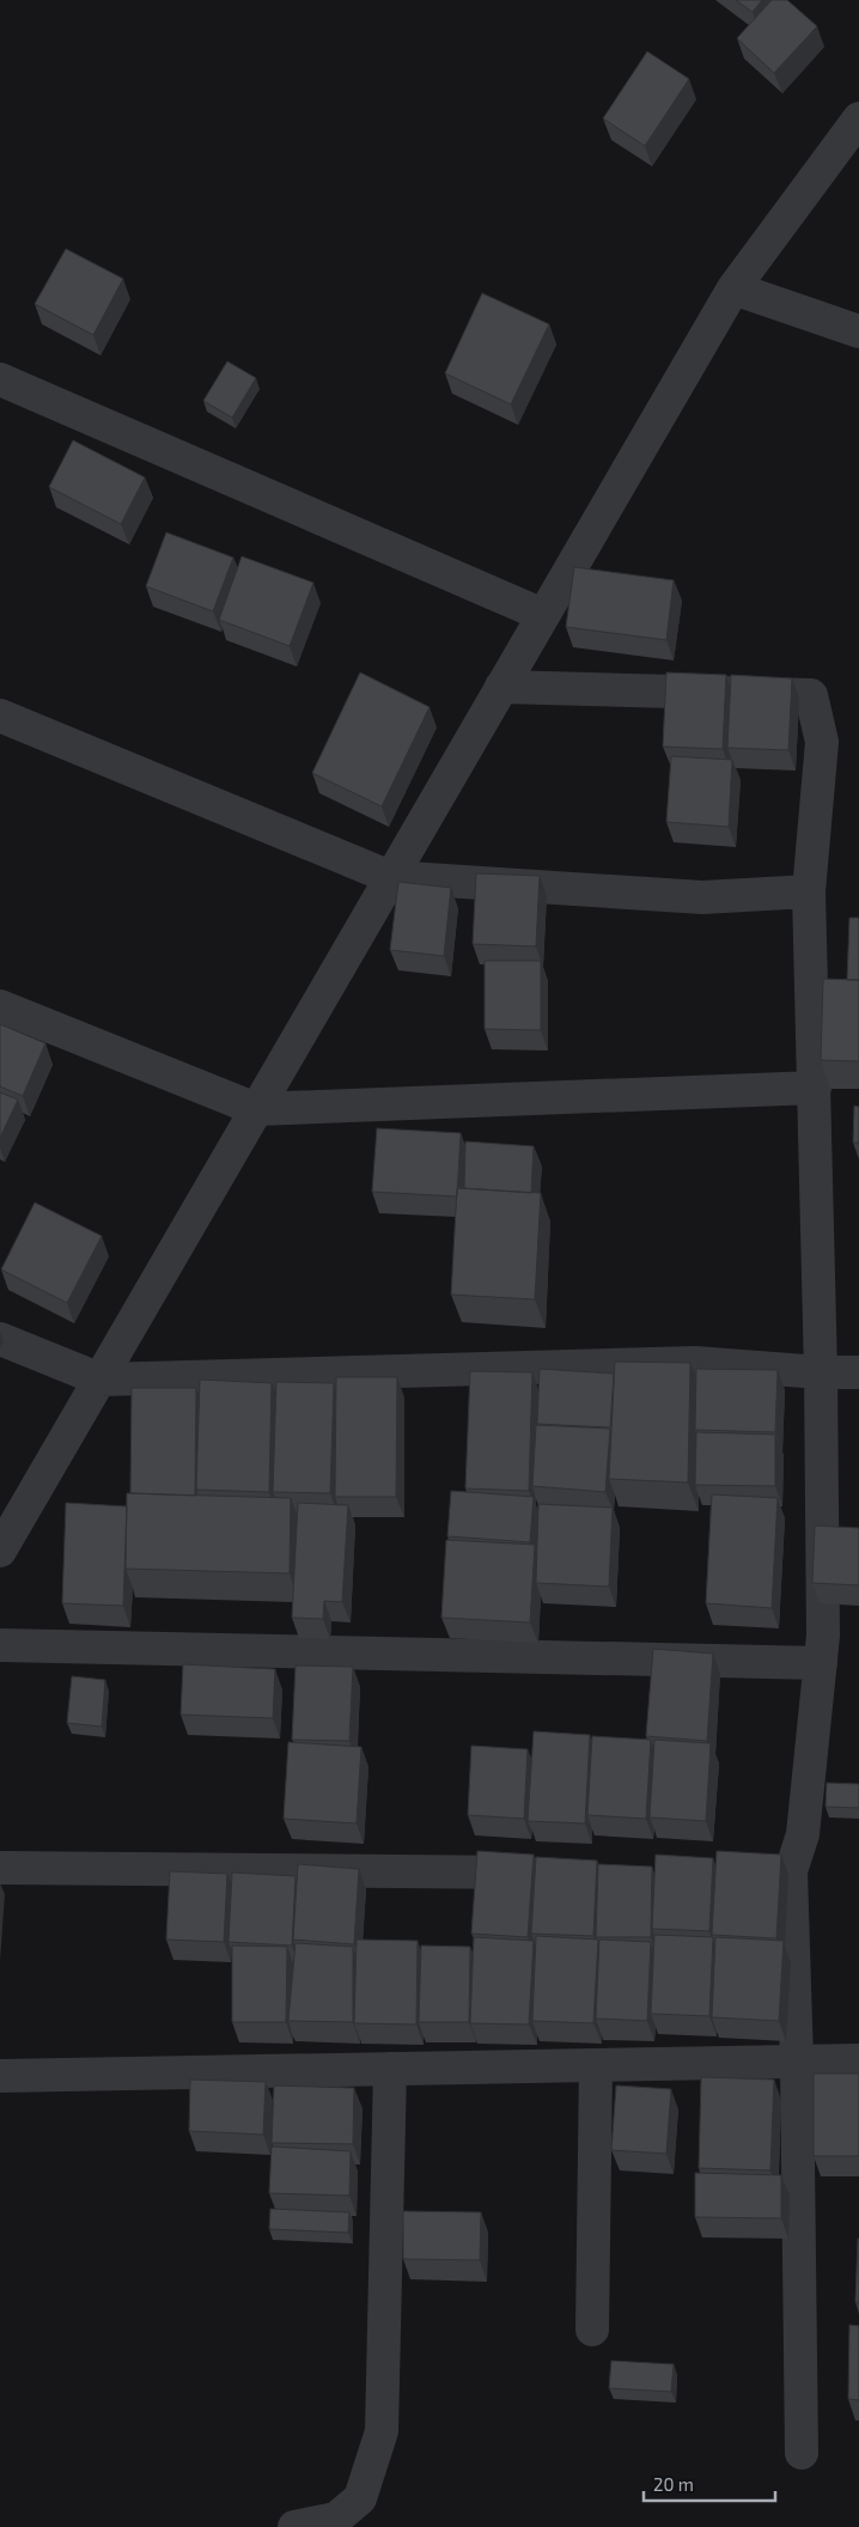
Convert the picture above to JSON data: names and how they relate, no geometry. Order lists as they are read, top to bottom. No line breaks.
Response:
{"scale_bar":"20 m"}
